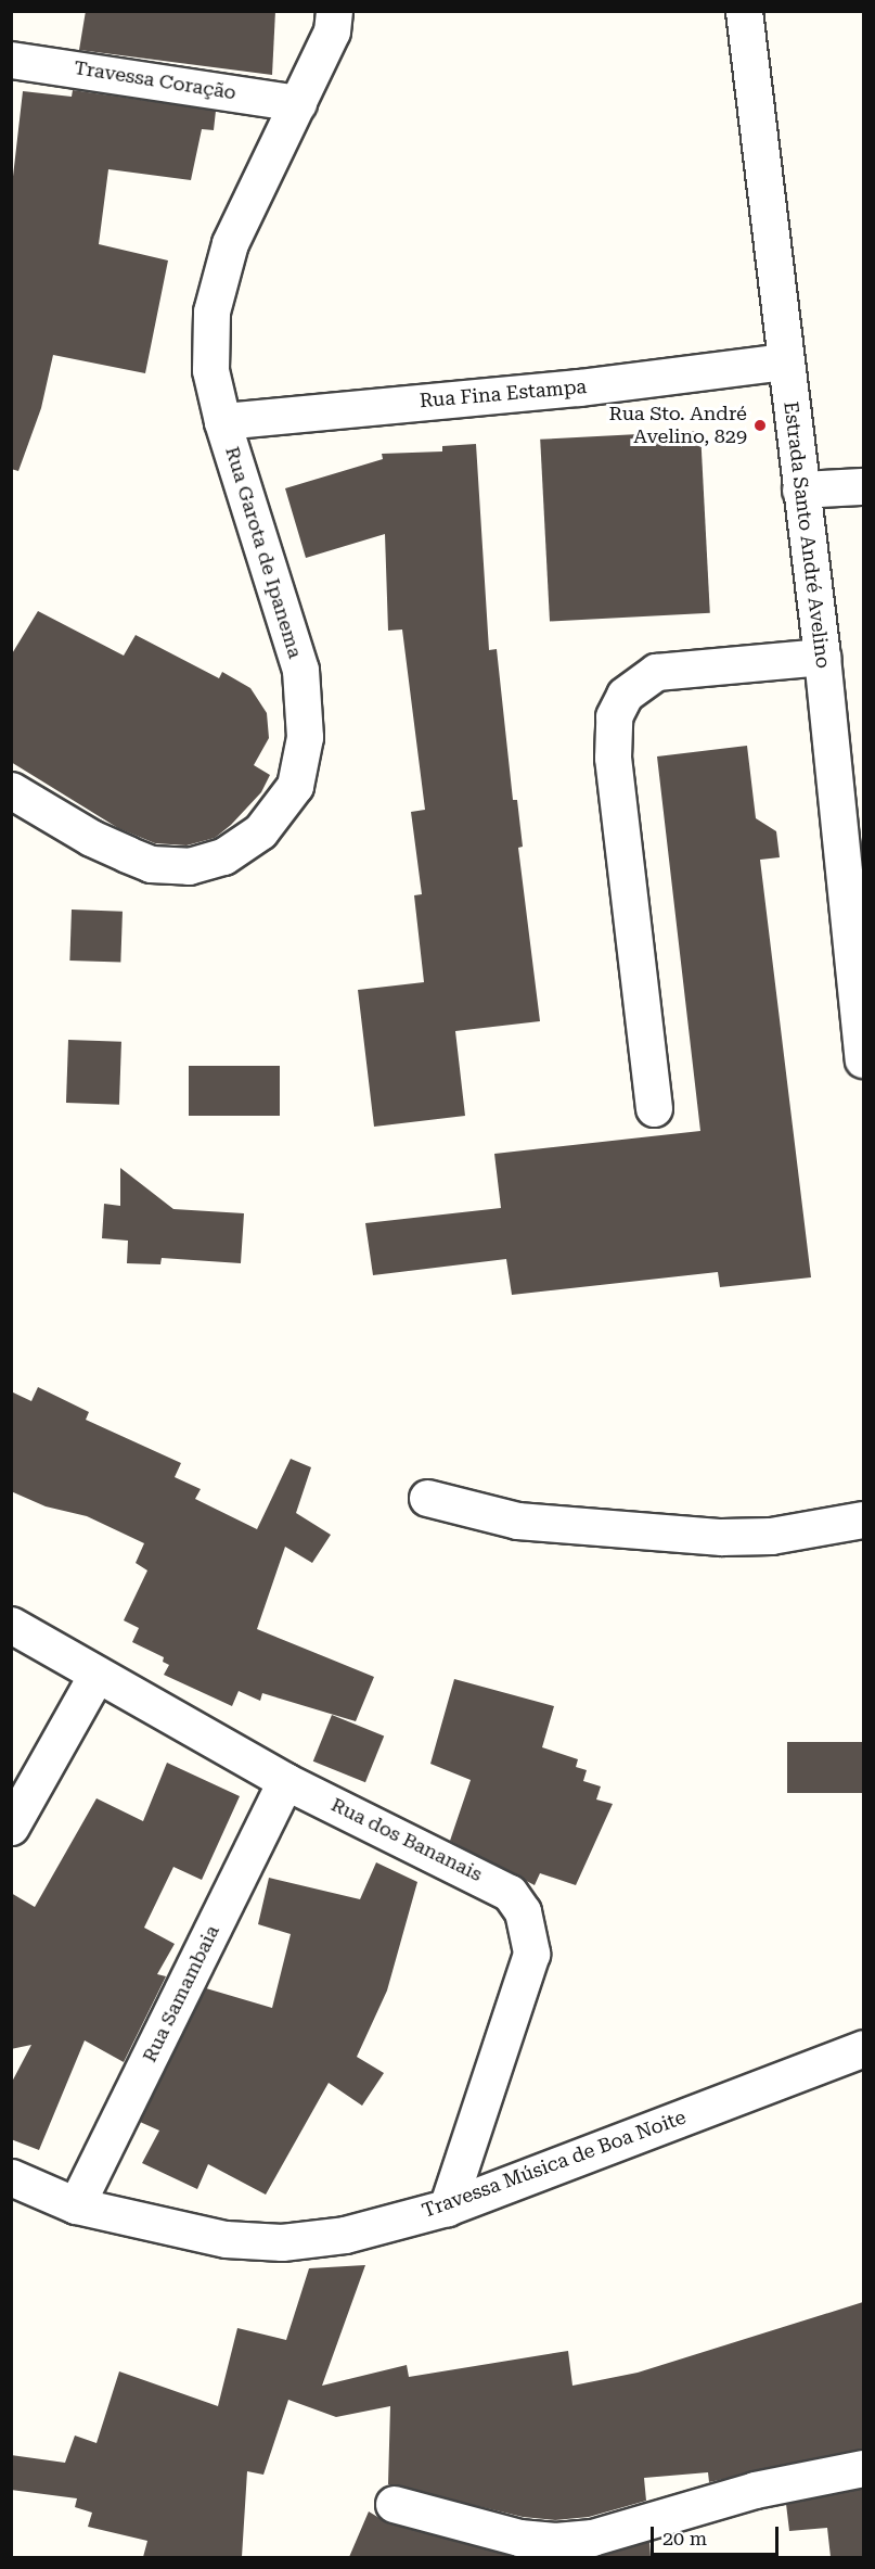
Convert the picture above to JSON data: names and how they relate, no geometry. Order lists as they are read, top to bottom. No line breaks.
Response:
{"streets":{"street":["Travessa Coração","Rua Fina Estampa","Estrada Santo André Avelino","Rua Garota de Ipanema","Rua dos Bananais","Rua Samambaia","Travessa Música de Boa Noite"]},"crossings":[["Travessa Coração","Rua Garota de Ipanema"],["Rua Fina Estampa","Estrada Santo André Avelino"],["Rua Fina Estampa","Rua Garota de Ipanema"],["Rua dos Bananais","Rua Samambaia"],["Rua dos Bananais","Travessa Música de Boa Noite"],["Rua Samambaia","Travessa Música de Boa Noite"]],"places":["Rua Sto. André Avelino, 829"],"scale_bar":"20 m"}
